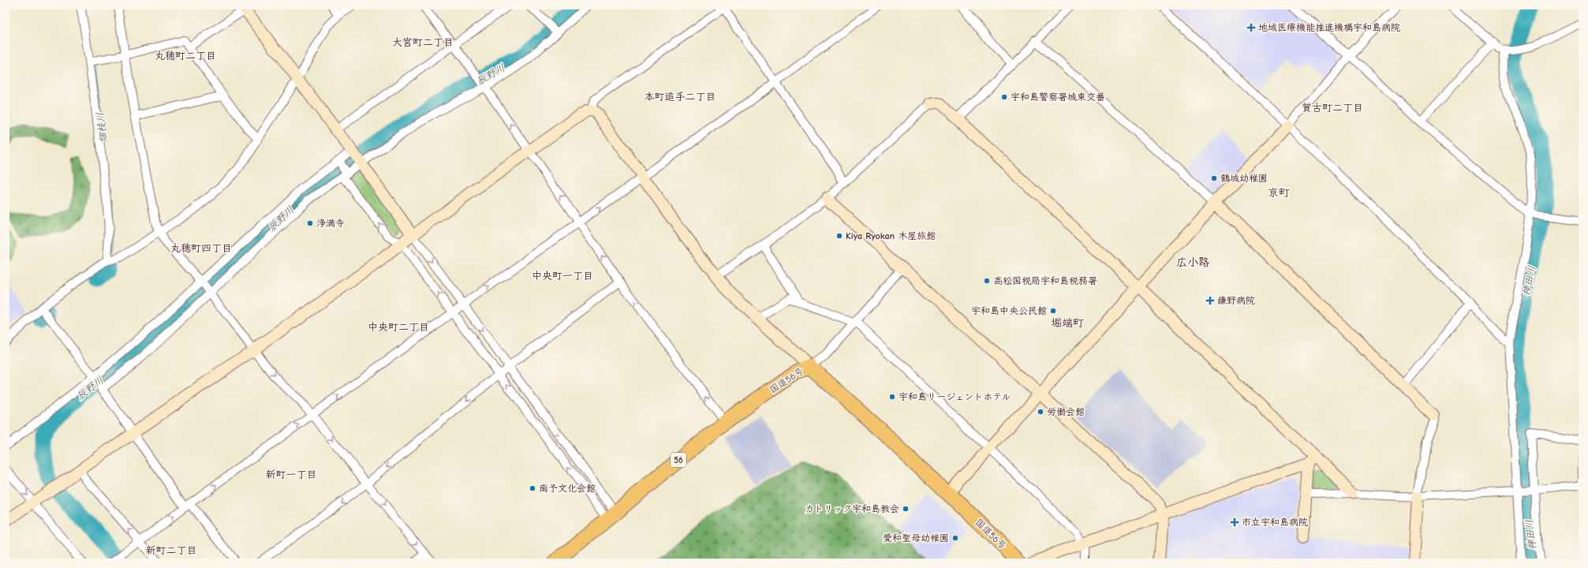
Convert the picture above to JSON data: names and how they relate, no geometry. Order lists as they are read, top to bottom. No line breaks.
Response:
{"streets":{"highway":["国道56号","56"]},"districts":["大宮町二丁目","丸穂町二丁目","本町追手二丁目","賀古町二丁目","京町","丸穂町四丁目","広小路","中央町一丁目","堀端町","中央町二丁目","新町一丁目","新町二丁目"],"water":["辰野川","畑枝川","神田川"],"places":{"health":["地域医療機能推進機構宇和島病院","鎌野病院","市立宇和島病院"],"other":["宇和島警察署城東交番","鶴城幼稚園","浄満寺","Kiya Ryokan 木屋旅館","高松国税局宇和島税務署","宇和島中央公民館","宇和島リージェントホテル","労働会館","南予文化会館","カトリック宇和島教会","愛和聖母幼稚園"]}}
